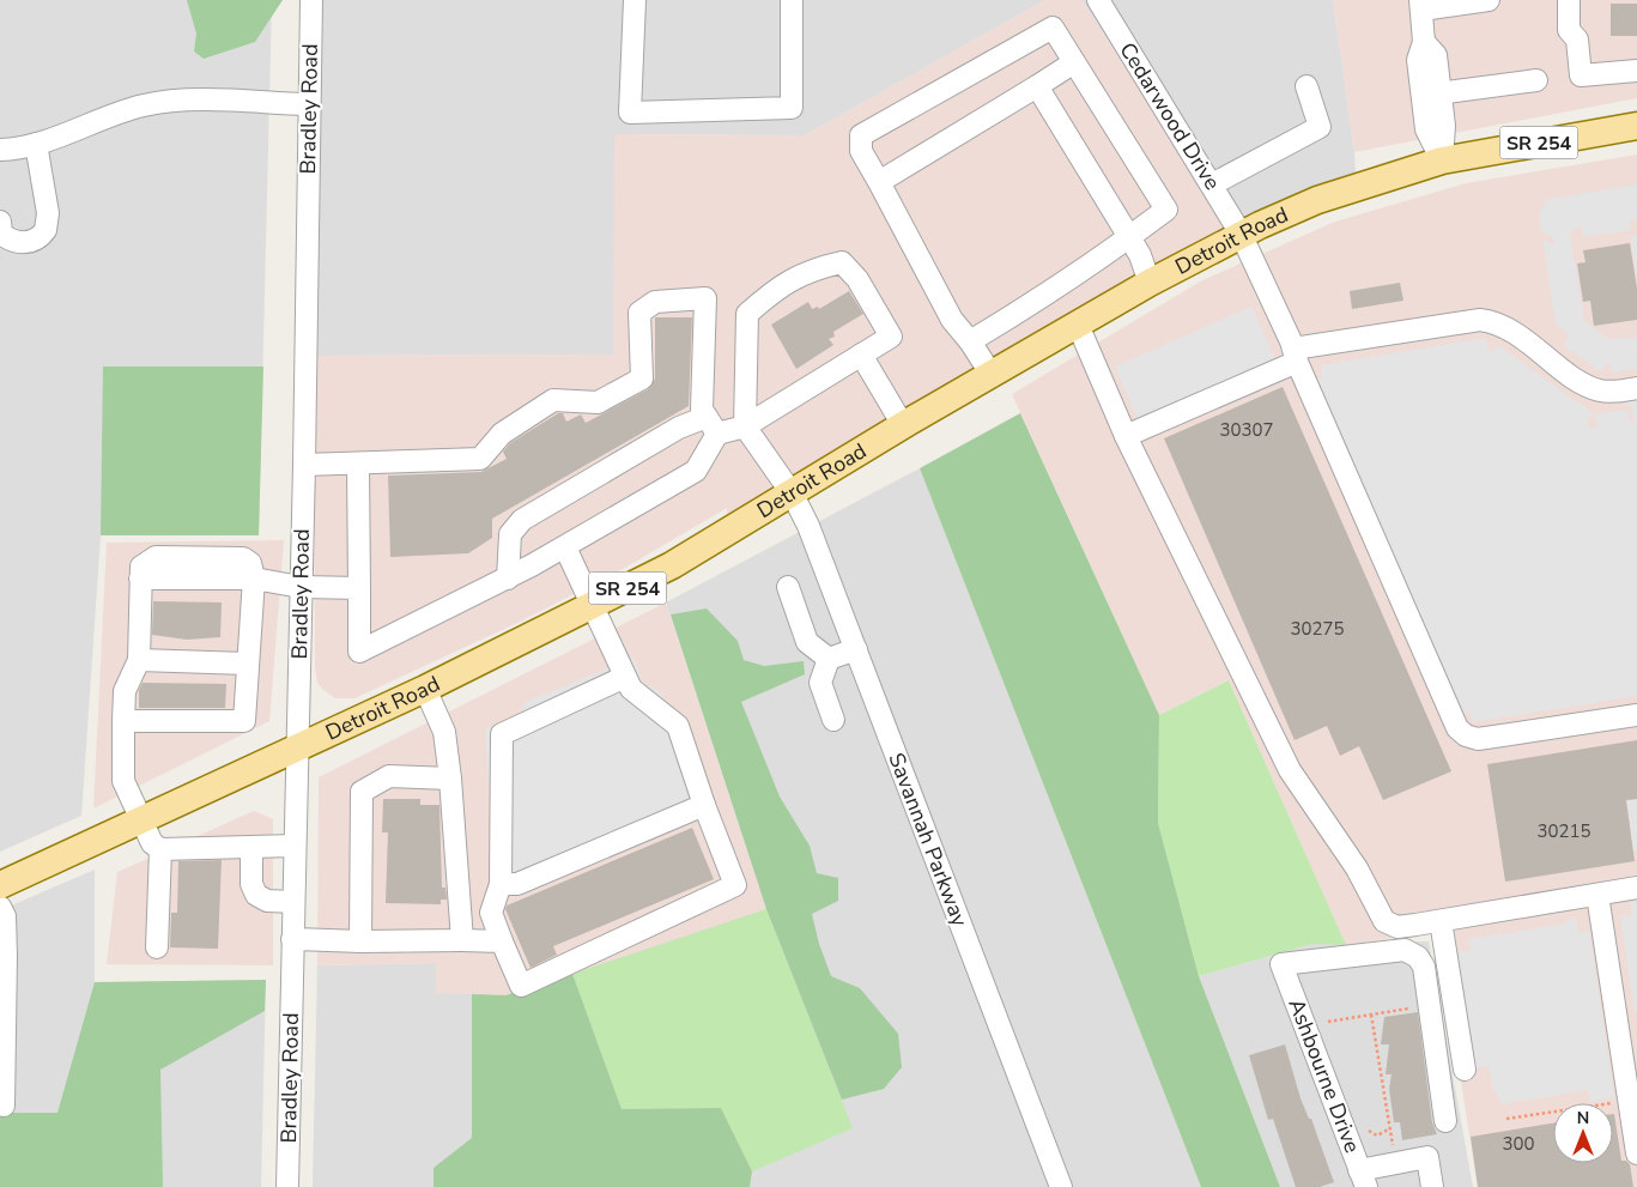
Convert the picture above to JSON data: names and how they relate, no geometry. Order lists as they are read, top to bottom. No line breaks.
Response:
{"streets":{"main road":["SR 254","Detroit Road"],"street":["Bradley Road","Cedarwood Drive","Savannah Parkway","Ashbourne Drive"]},"crossings":[["Bradley Road","Detroit Road"],["Cedarwood Drive","Detroit Road"],["Detroit Road","Savannah Parkway"]],"house_numbers":["30307","30275","30215","300"],"north":"top"}
